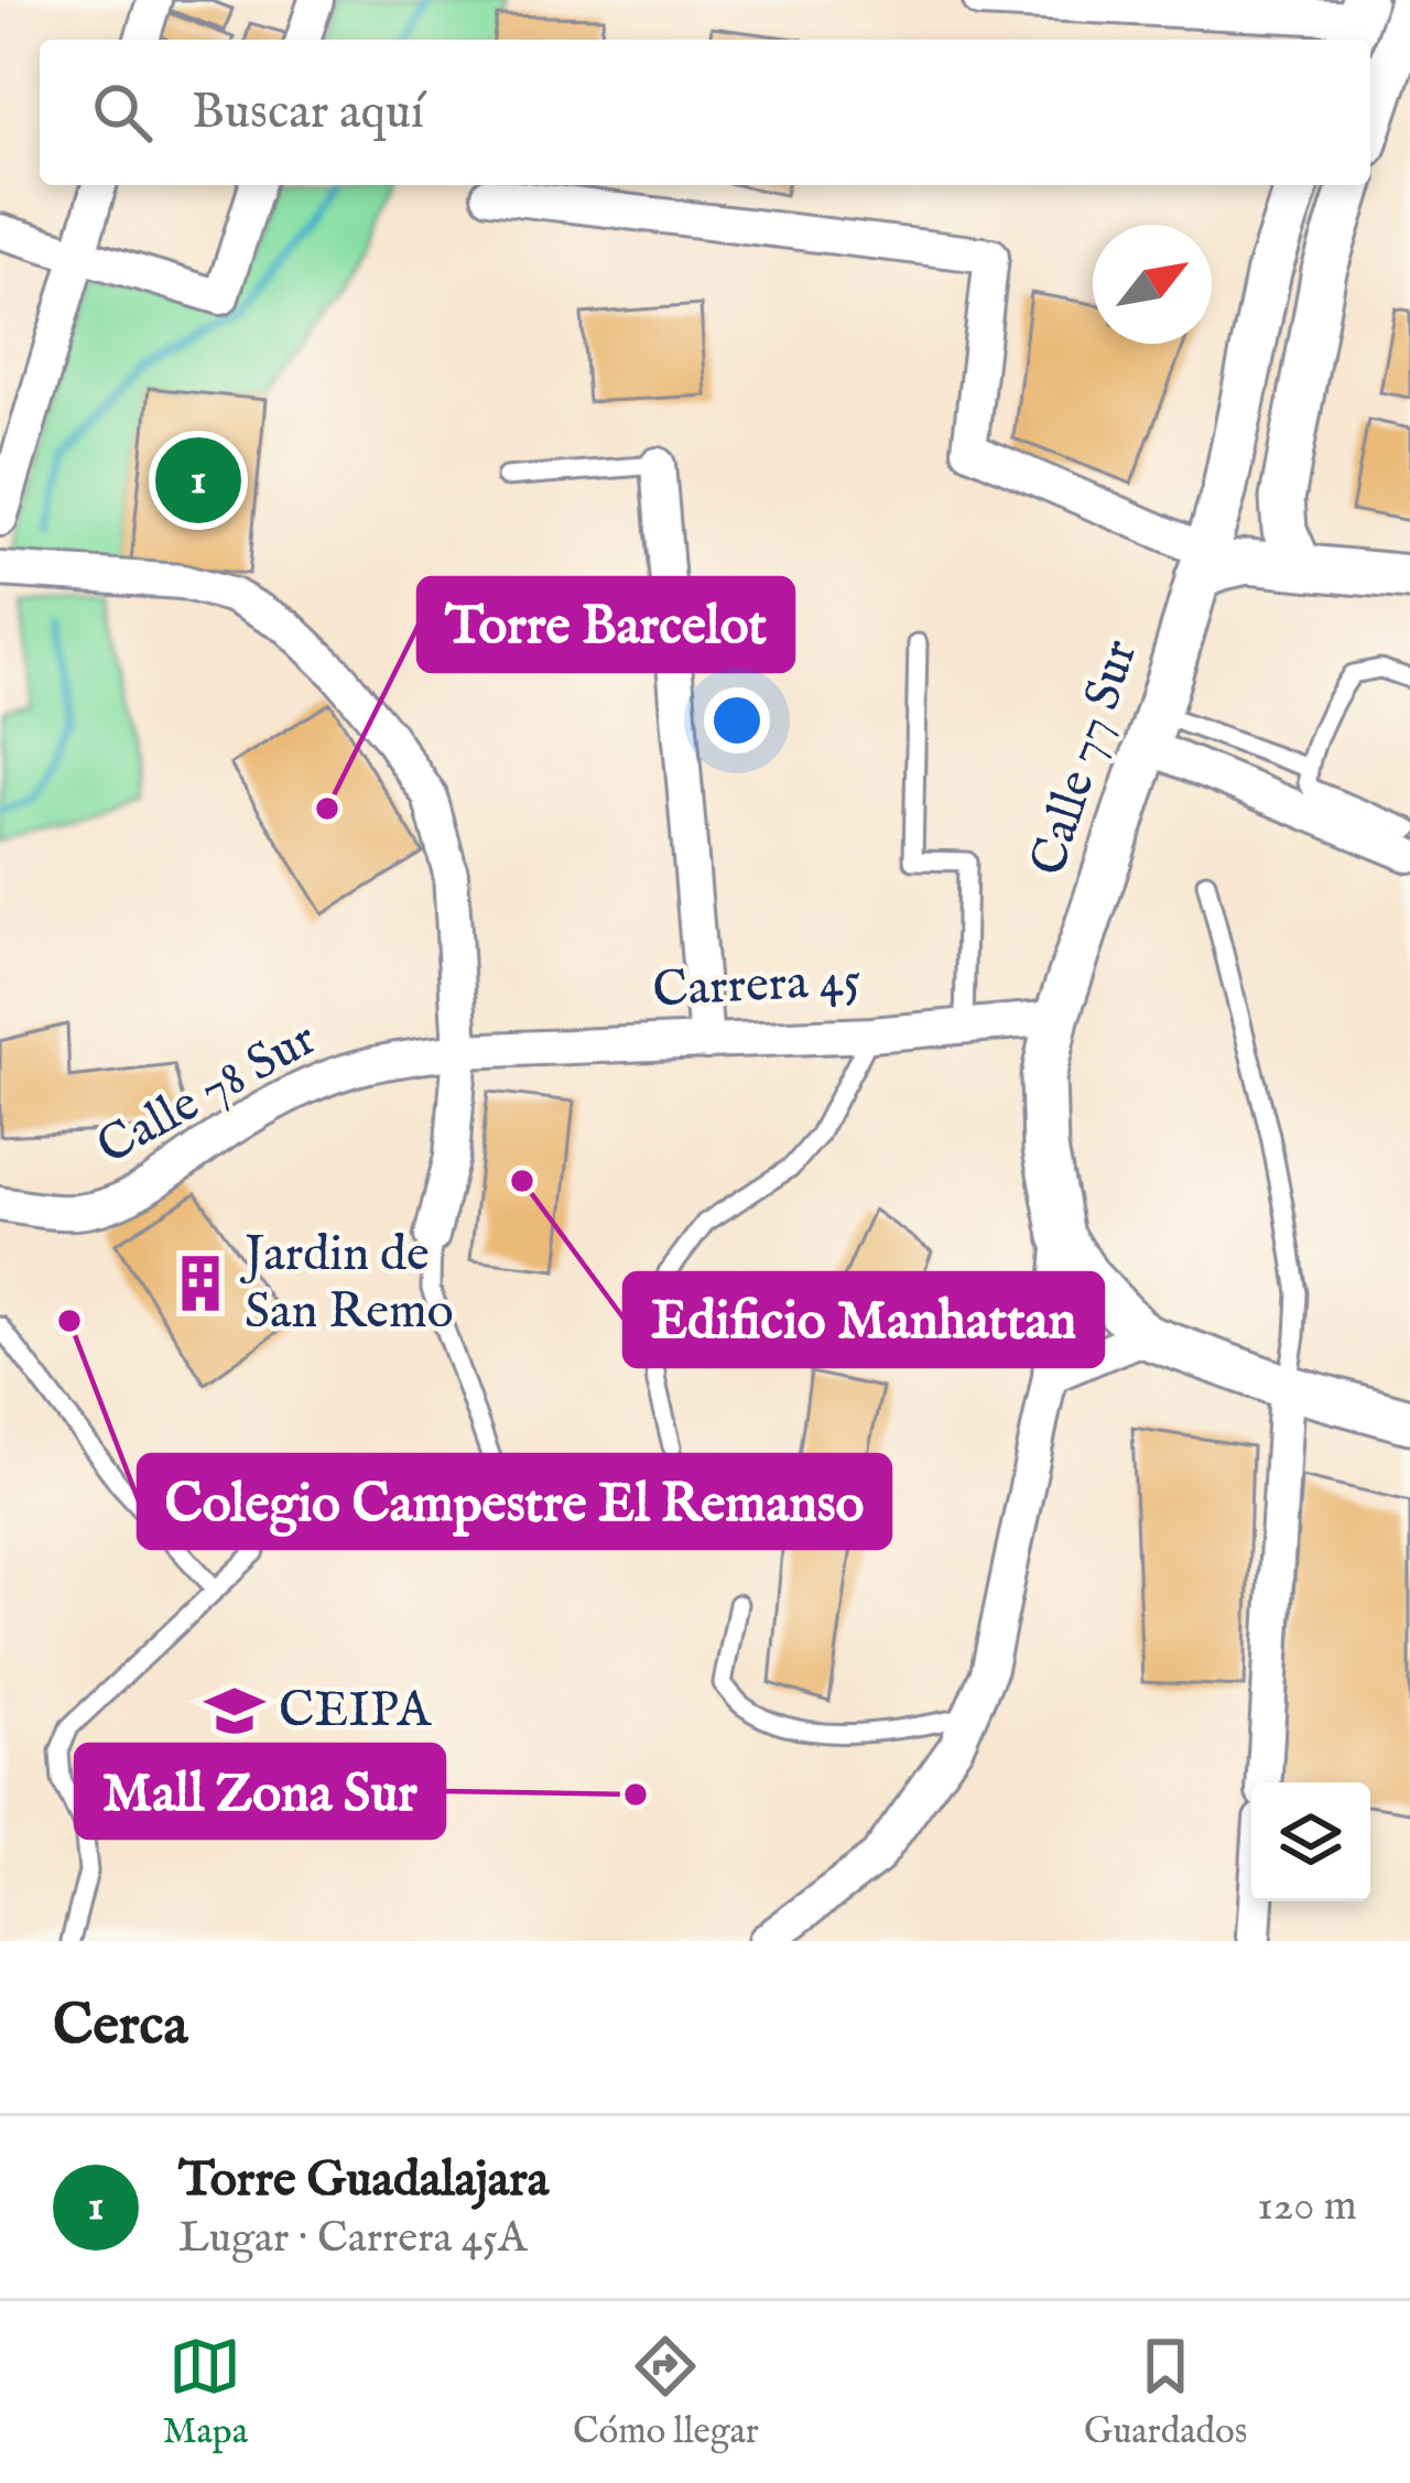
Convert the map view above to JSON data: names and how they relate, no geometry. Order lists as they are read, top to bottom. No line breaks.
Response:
{"streets":{"street":["Calle 77 Sur","Carrera 45","Calle 78 Sur"]},"crossings":[["Calle 77 Sur","Carrera 45"],["Carrera 45","Calle 78 Sur"]],"places":{"other":["Torre Barcelot","Edificio Manhattan","Colegio Campestre El Remanso","Mall Zona Sur"],"building":["Jardin de San Remo"],"school or university":["CEIPA"]},"north":"top right","page":{"search":"Buscar aquí","pins":"1","heading":"Cerca","list":[{"mark":"1","name":"Torre Guadalajara","note":"Lugar · Carrera 45A","value":"120 m"}],"nav":["Mapa","Cómo llegar","Guardados"]}}
